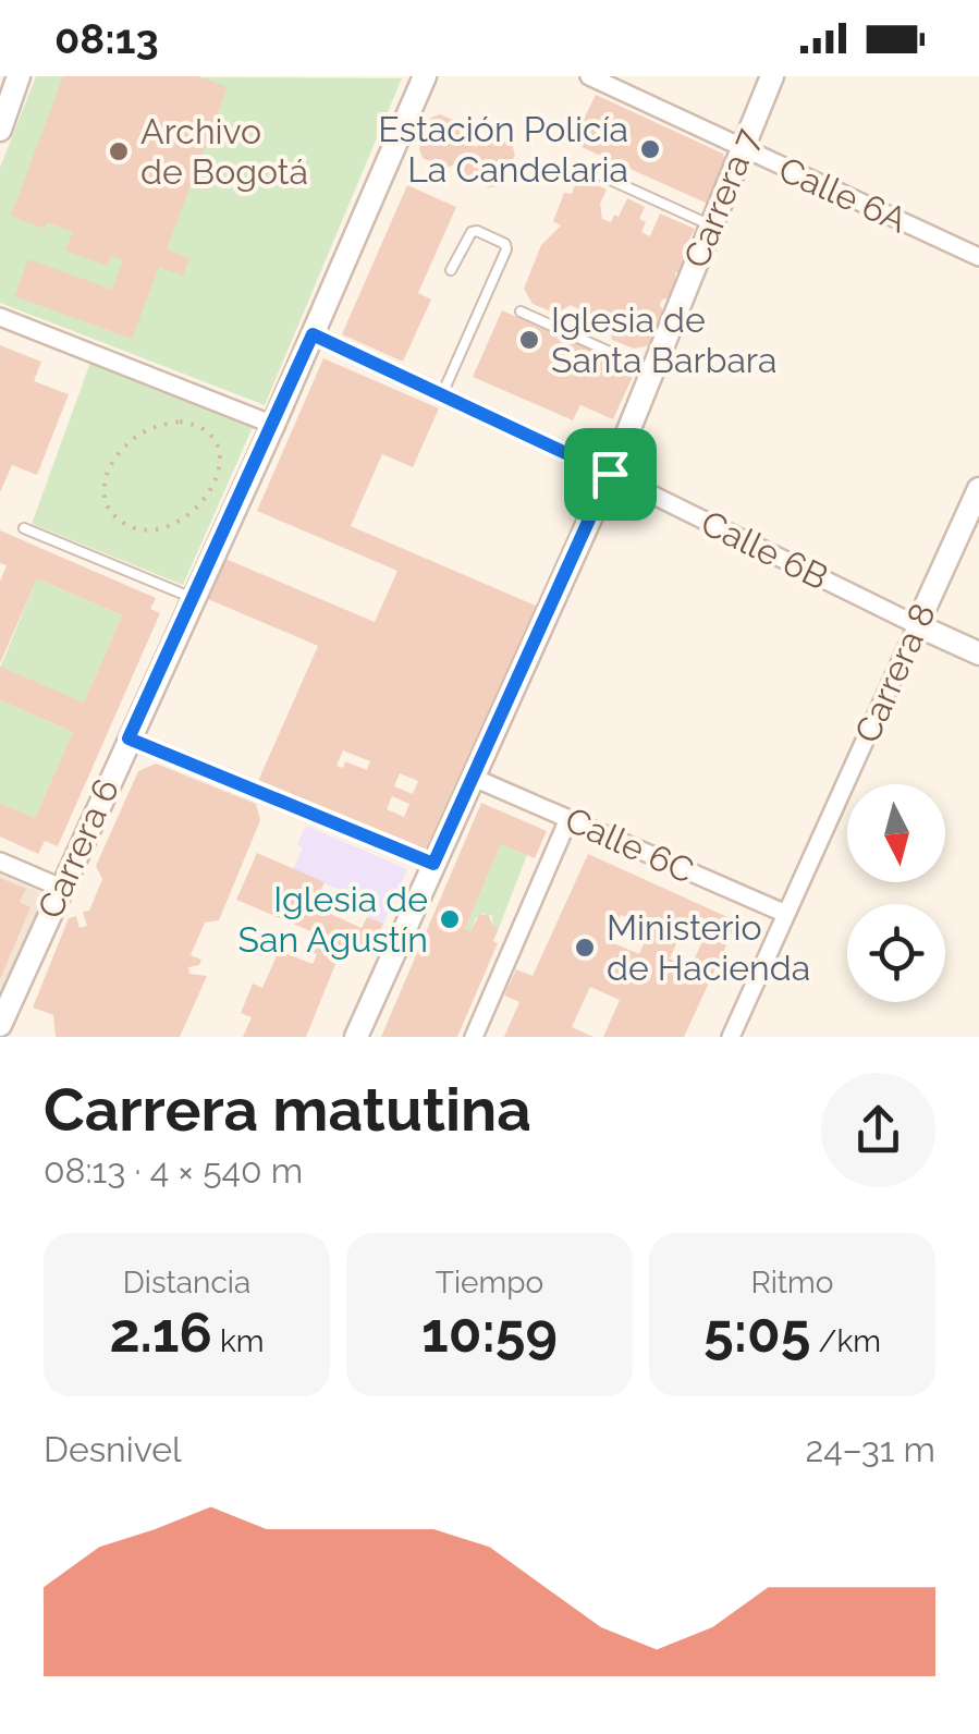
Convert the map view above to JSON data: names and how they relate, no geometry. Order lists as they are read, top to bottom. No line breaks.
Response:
{"streets":{"street":["Calle 6A","Carrera 7","Calle 6B","Carrera 8","Calle 6C","Carrera 6"]},"crossings":[["Calle 6A","Carrera 7"],["Carrera 7","Calle 6B"],["Carrera 7","Calle 6C"],["Calle 6B","Carrera 8"],["Calle 6B","Carrera 6"],["Carrera 8","Calle 6C"]],"places":["Estación Policía La Candelaria","Archivo de Bogotá","Iglesia de Santa Barbara","Iglesia de San Agustín","Ministerio de Hacienda"],"north":"bottom","page":{"status":"08:13","heading":["Carrera matutina","08:13 · 4 × 540 m"],"stats":[["Distancia","2.16 km"],["Tiempo","10:59"],["Ritmo","5:05 /km"]],"chart":["Desnivel","24–31 m"]}}
